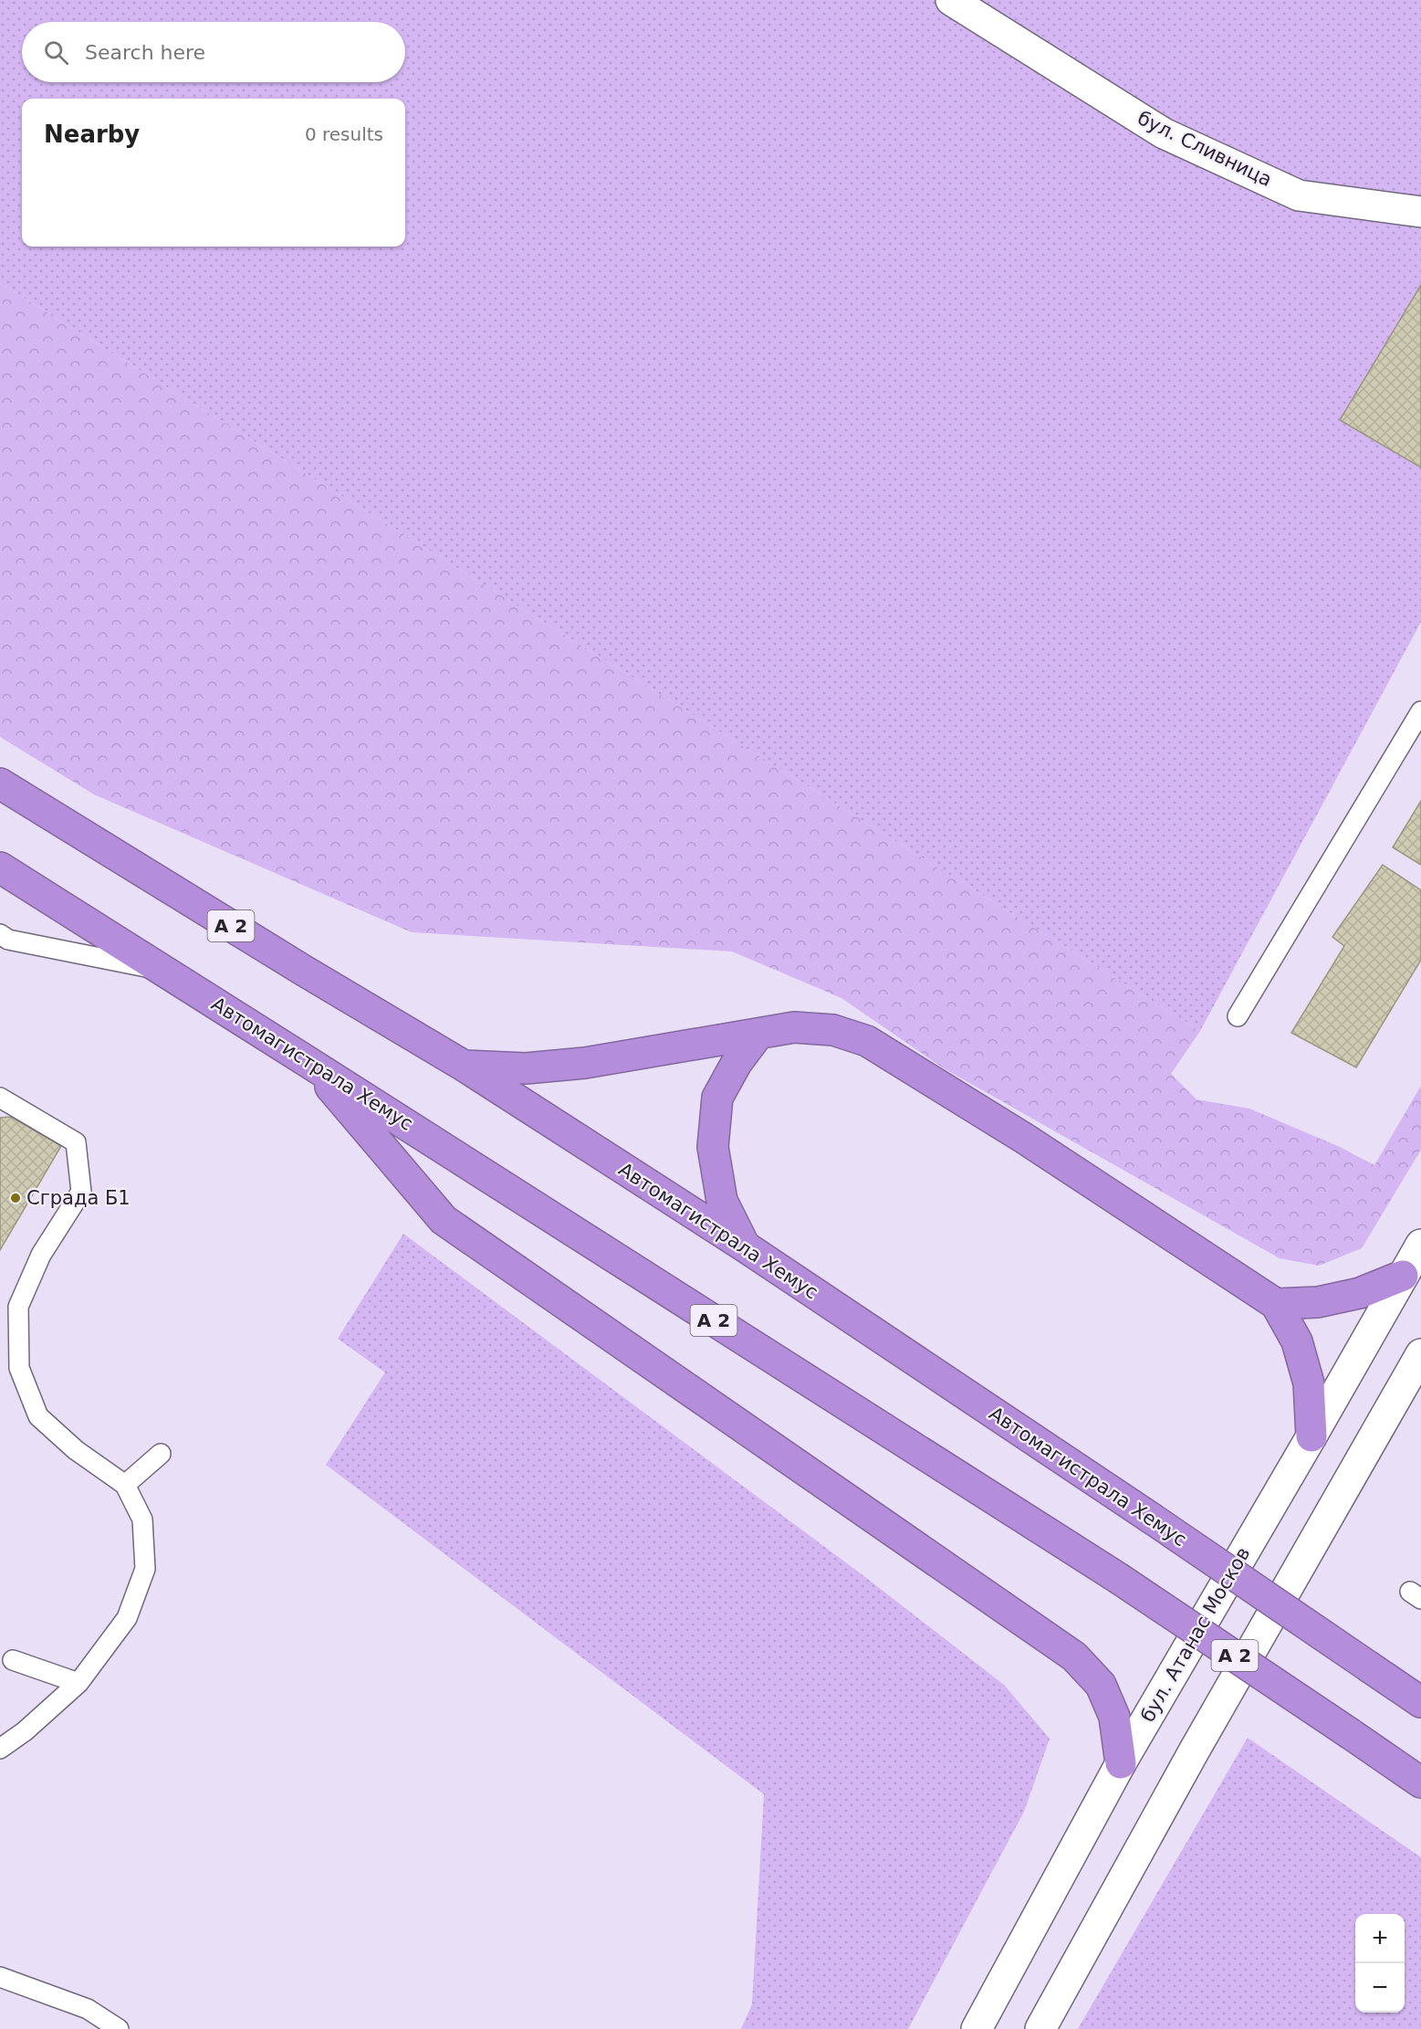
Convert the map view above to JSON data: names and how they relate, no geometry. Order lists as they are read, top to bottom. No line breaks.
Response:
{"streets":{"highway":["A 2","Автомагистрала Хемус"],"main road":["бул. Сливница","бул. Атанас Москов"]},"places":["Сграда Б1"],"page":{"search":"Search here","heading":["Nearby","0 results"],"map_buttons":["+","−"]}}
